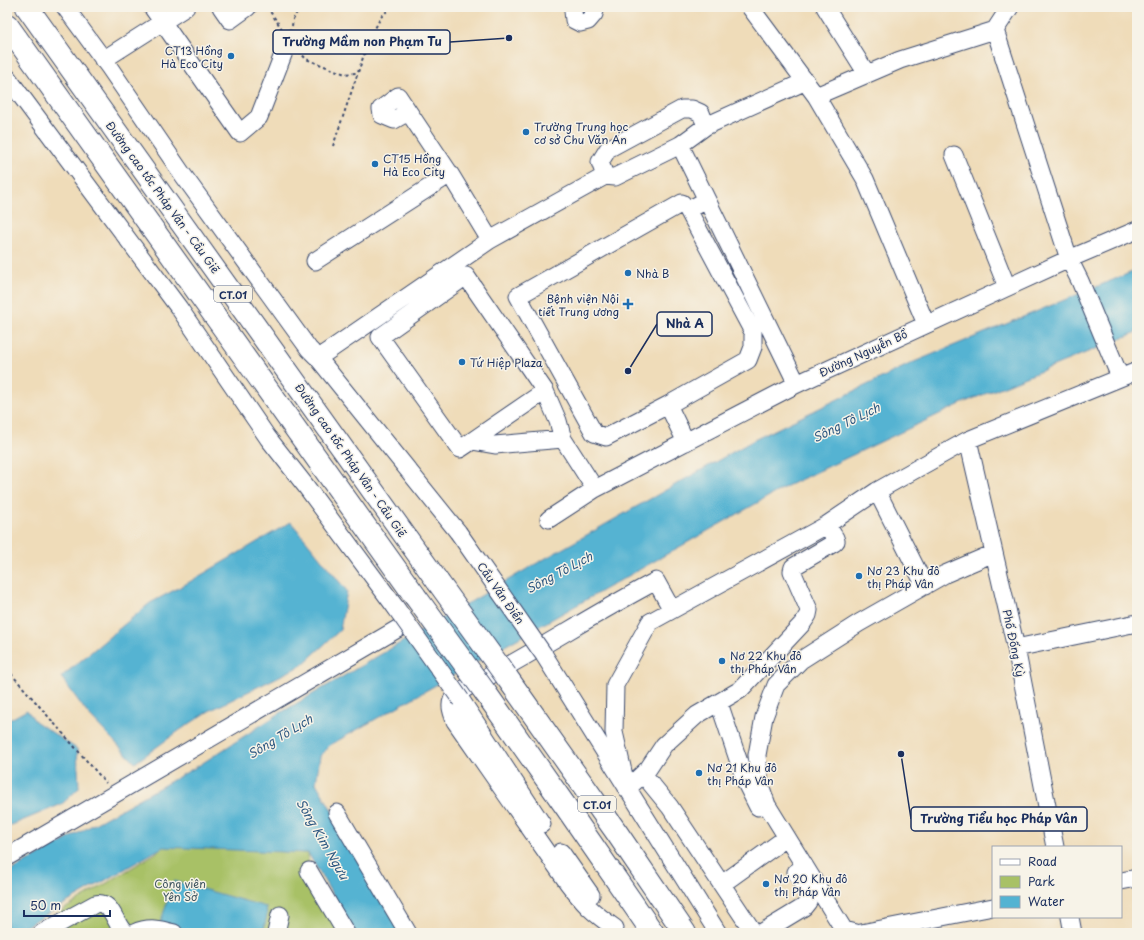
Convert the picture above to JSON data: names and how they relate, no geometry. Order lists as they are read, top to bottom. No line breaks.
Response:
{"streets":{"highway":["Đường cao tốc Pháp Vân - Cầu Giẽ","CT.01"],"street":["Đường Nguyễn Bồ","Cầu Văn Điển","Phố Đống Kỳ"]},"water":["Sông Tô Lịch","Sông Kim Ngưu"],"parks":["Công viên Yên Sở"],"places":{"other":["Trường Mầm non Phạm Tu","CT13 Hồng Hà Eco City","Trường Trung học cơ sở Chu Văn An","CT15 Hồng Hà Eco City","Nhà B","Tứ Hiệp Plaza","Nhà A","Nơ 23 Khu đô thị Pháp Vân","Nơ 22 Khu đô thị Pháp Vân","Trường Tiểu học Pháp Vân","Nơ 21 Khu đô thị Pháp Vân","Nơ 20 Khu đô thị Pháp Vân"],"health":["Bệnh viện Nội tiết Trung ương"]},"legend":["Road","Park","Water"],"scale_bar":"50 m"}
